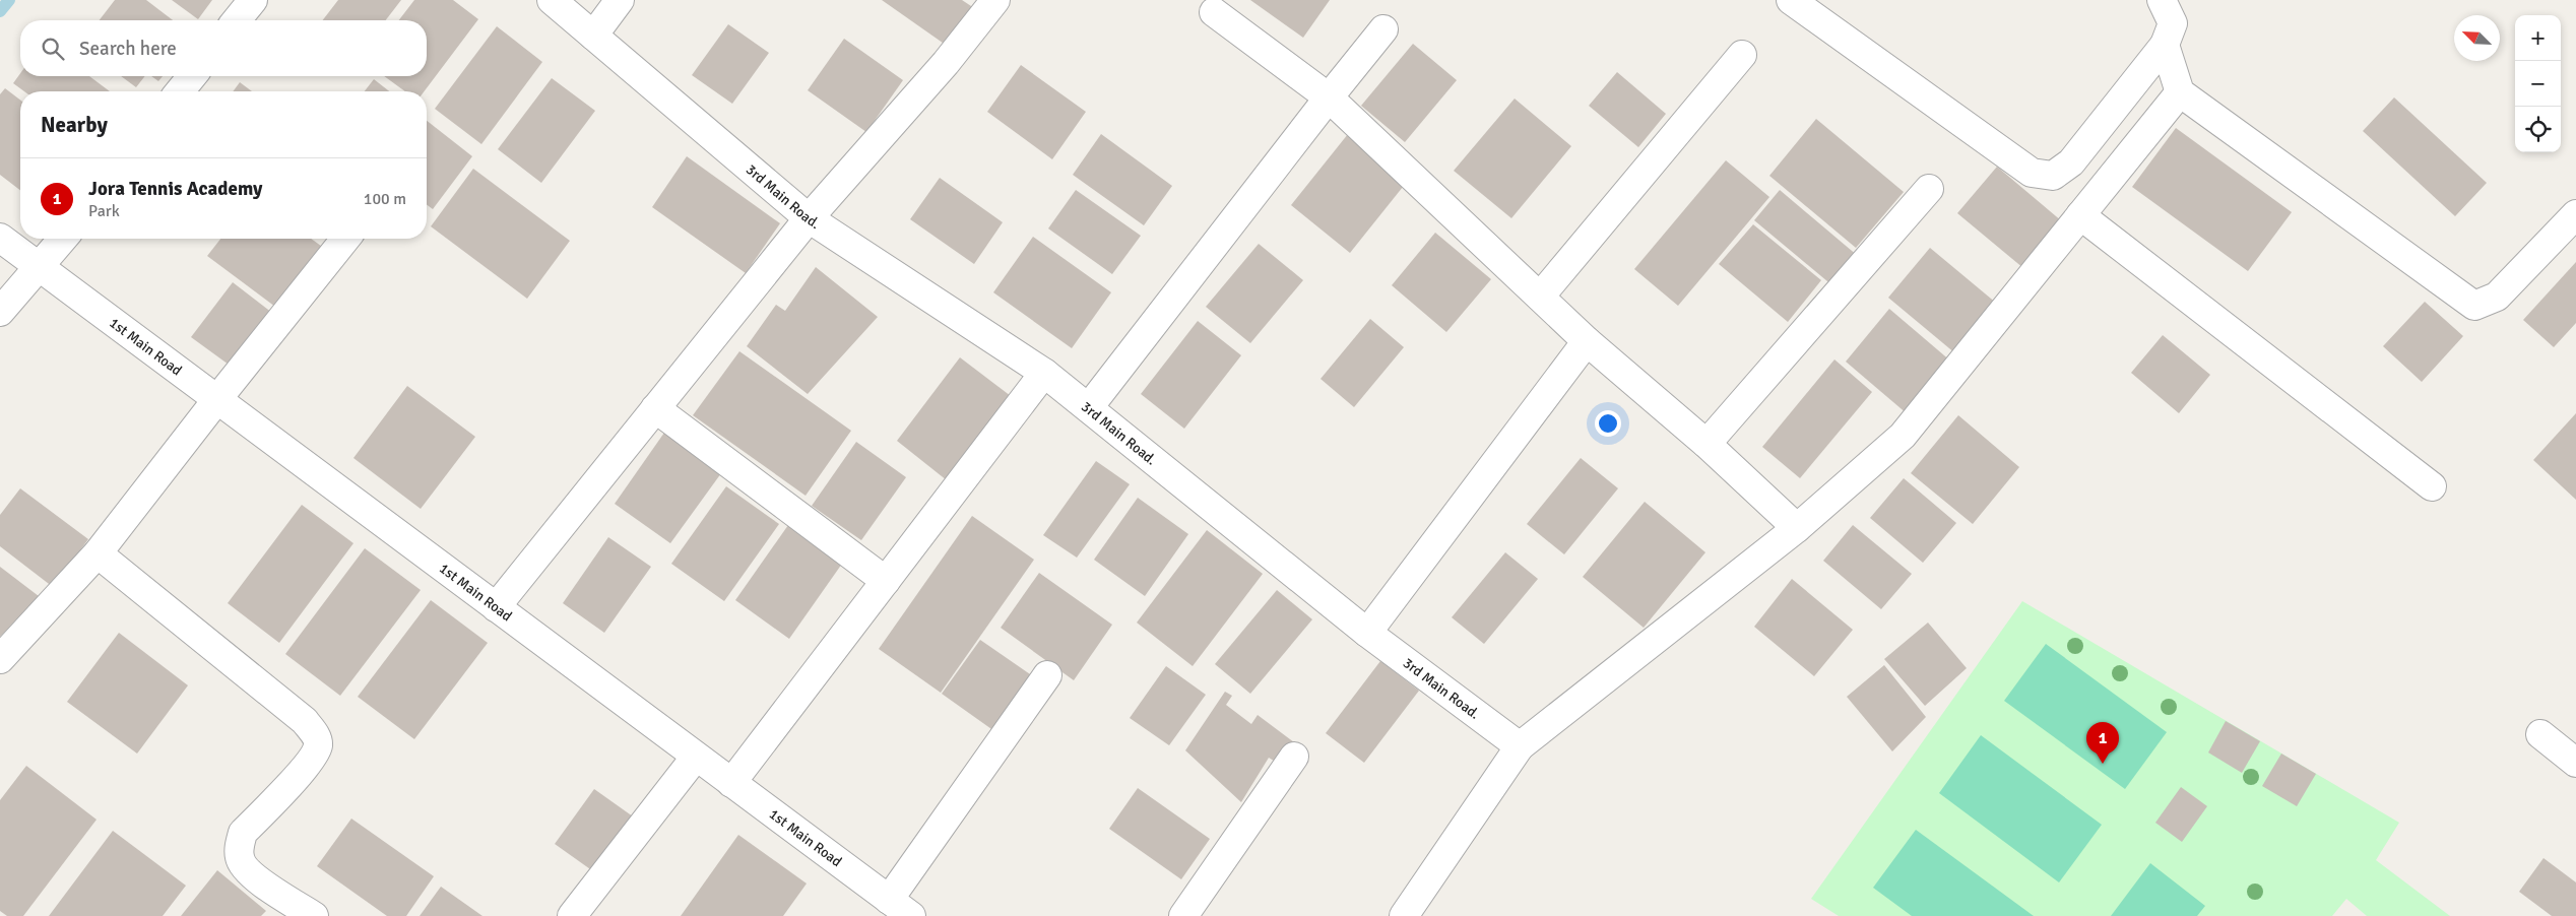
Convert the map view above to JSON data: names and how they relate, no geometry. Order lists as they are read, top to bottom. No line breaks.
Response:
{"streets":{"street":["3rd Main Road.","1st Main Road"]},"north":"top left","page":{"map_buttons":["+","−"],"search":"Search here","heading":"Nearby","list":[{"mark":"1","name":"Jora Tennis Academy","note":"Park","value":"100 m"}],"pins":"1"}}
